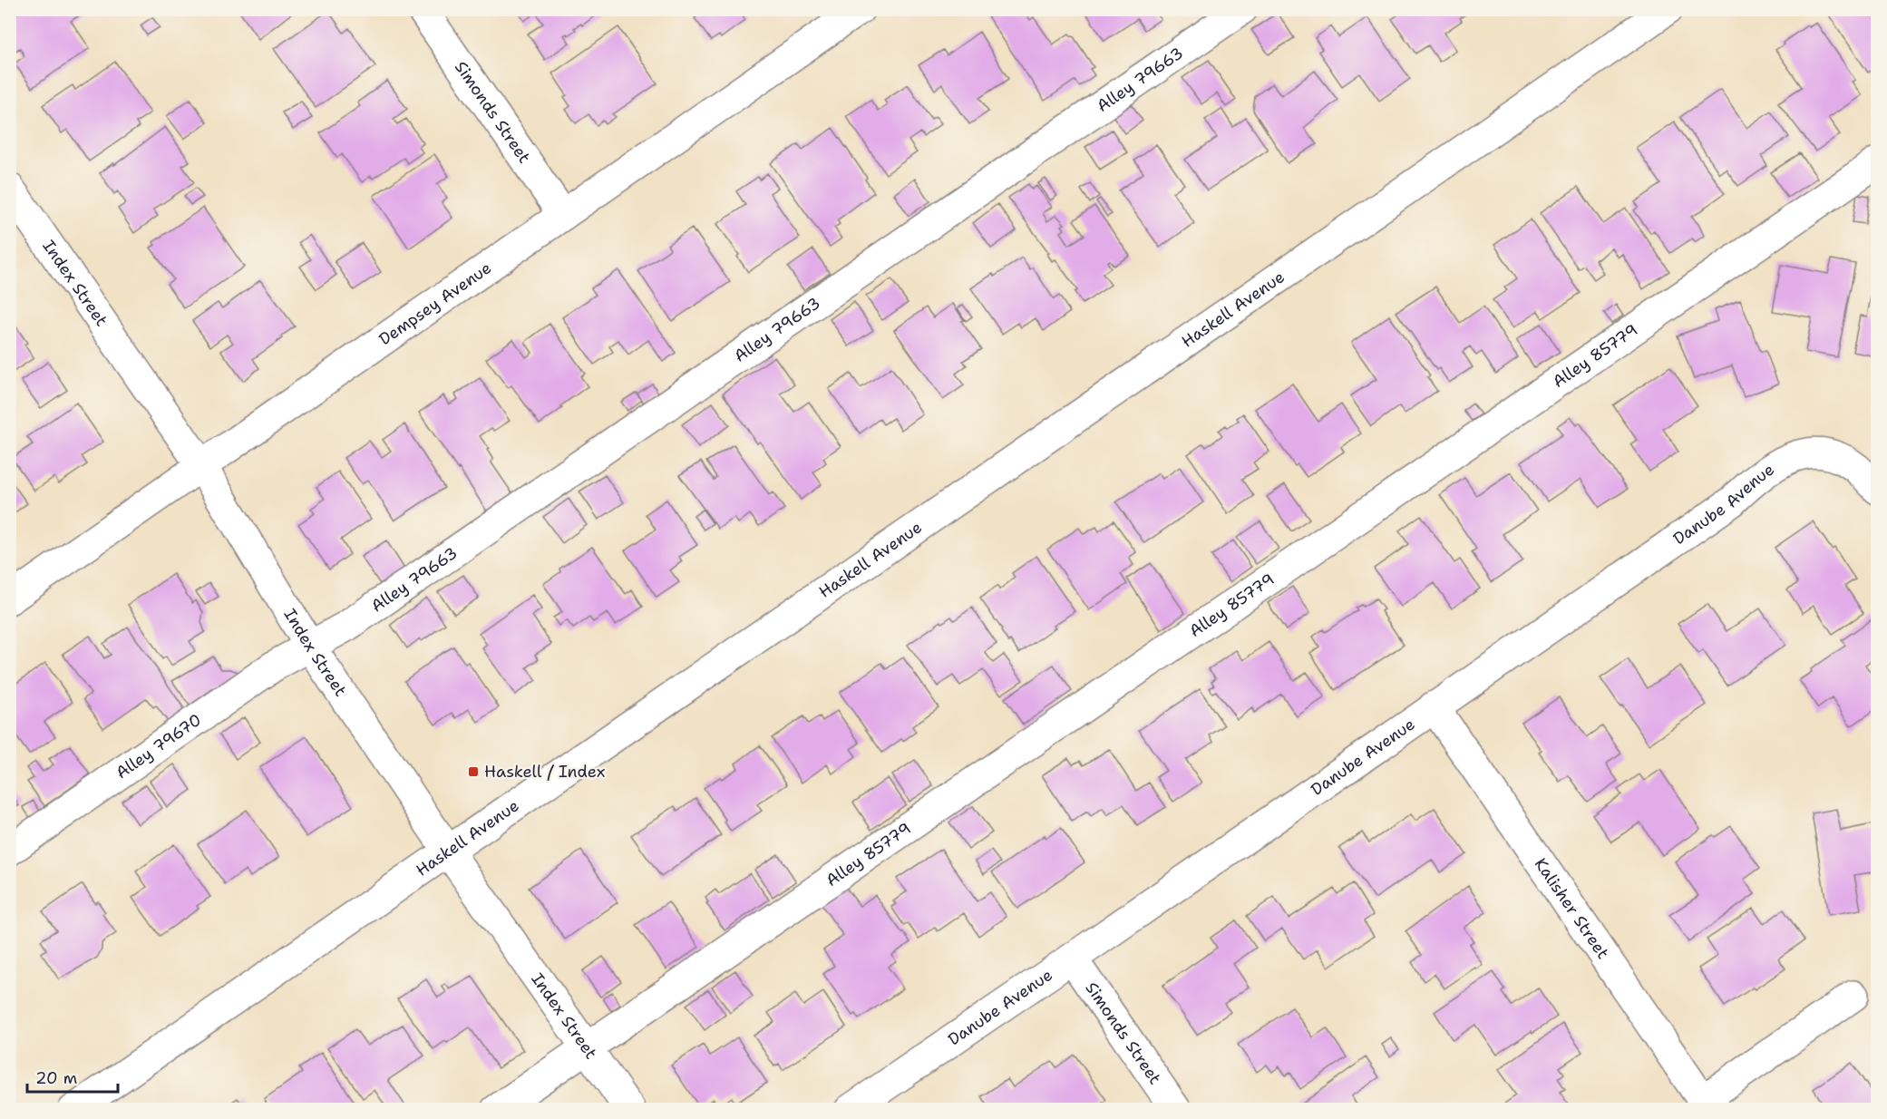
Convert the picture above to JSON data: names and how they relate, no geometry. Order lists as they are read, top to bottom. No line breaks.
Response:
{"streets":{"street":["Alley 79663","Simonds Street","Index Street","Dempsey Avenue","Haskell Avenue","Alley 85779","Danube Avenue","Alley 79670","Kalisher Street"]},"crossings":[["Alley 79663","Index Street"],["Alley 79663","Alley 79670"],["Simonds Street","Dempsey Avenue"],["Simonds Street","Danube Avenue"],["Index Street","Dempsey Avenue"],["Index Street","Haskell Avenue"],["Index Street","Alley 85779"],["Index Street","Alley 79670"],["Danube Avenue","Kalisher Street"]],"places":{"transit":["Haskell / Index"]},"scale_bar":"20 m"}
